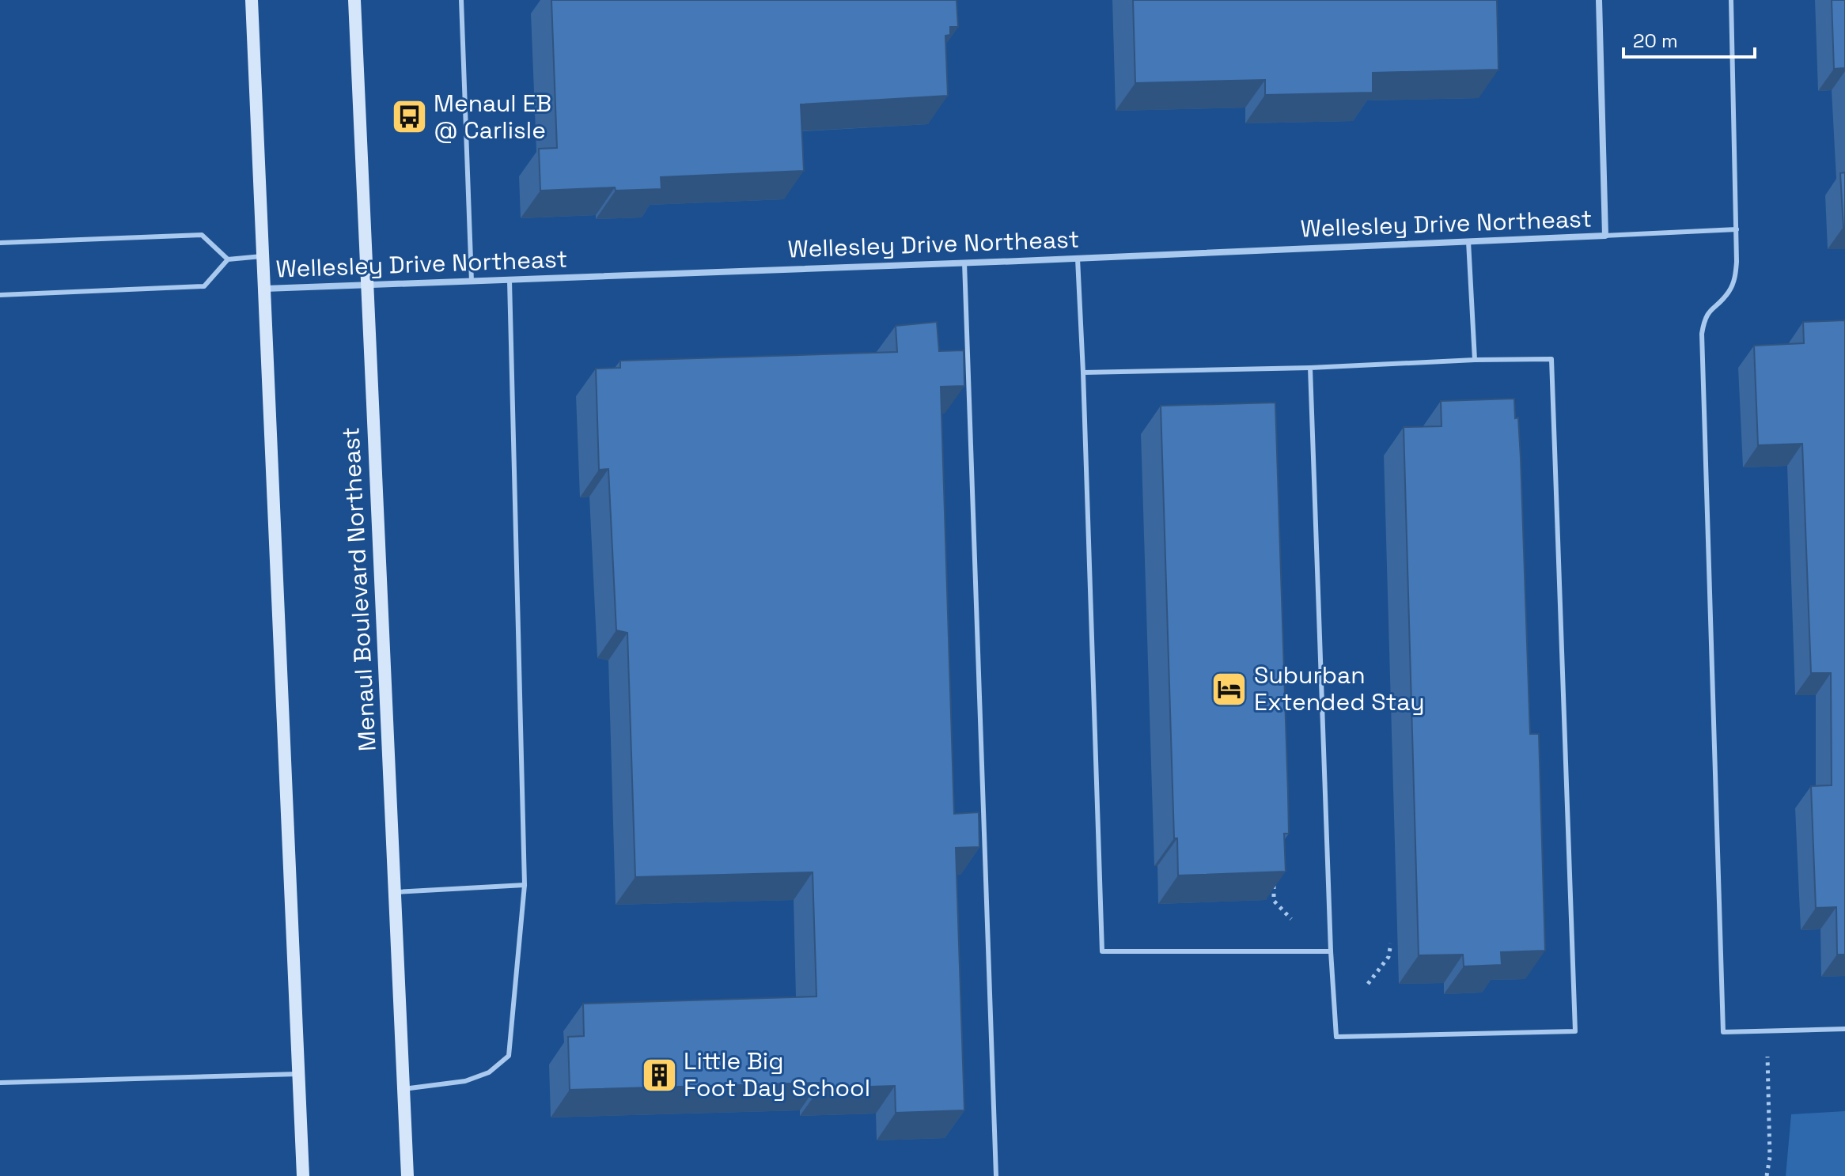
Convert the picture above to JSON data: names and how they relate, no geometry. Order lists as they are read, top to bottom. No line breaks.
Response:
{"streets":{"main road":["Menaul Boulevard Northeast"],"street":["Wellesley Drive Northeast"]},"crossings":[["Wellesley Drive Northeast","Menaul Boulevard Northeast"]],"places":{"bus stop":["Menaul EB @ Carlisle"],"hotel":["Suburban Extended Stay"],"building":["Little Big Foot Day School"]},"scale_bar":"20 m"}
